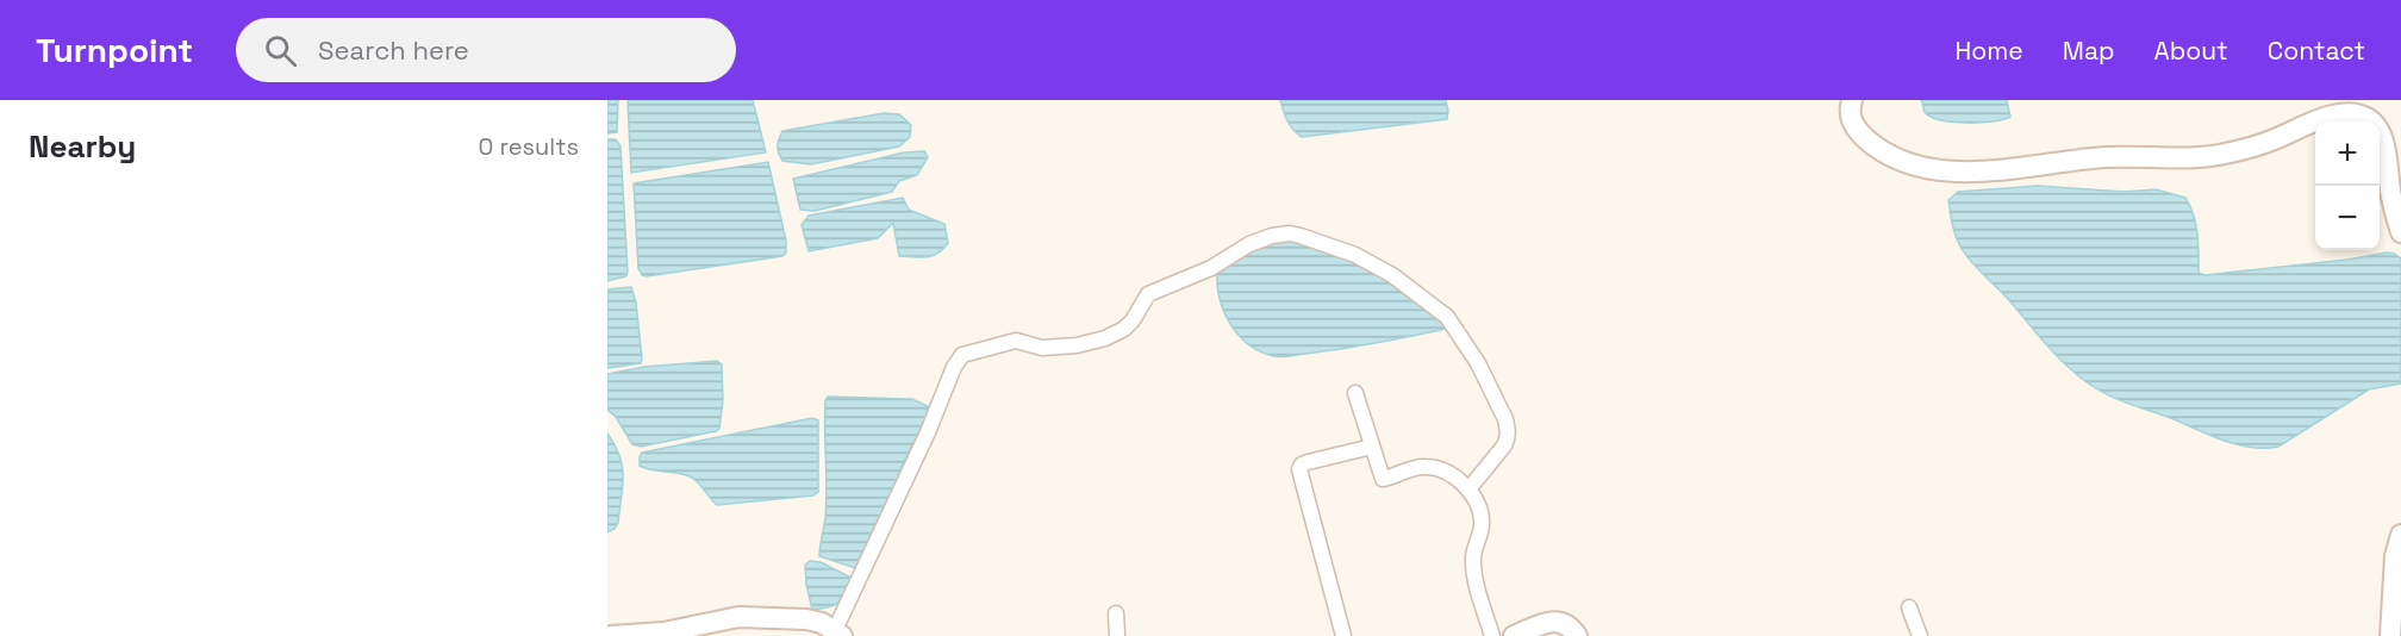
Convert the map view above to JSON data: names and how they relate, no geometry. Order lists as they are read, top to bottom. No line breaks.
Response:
{"page":{"header":"Turnpoint","search":"Search here","nav":["Home","Map","About","Contact"],"heading":["Nearby","0 results"],"map_buttons":["+","−"]}}
